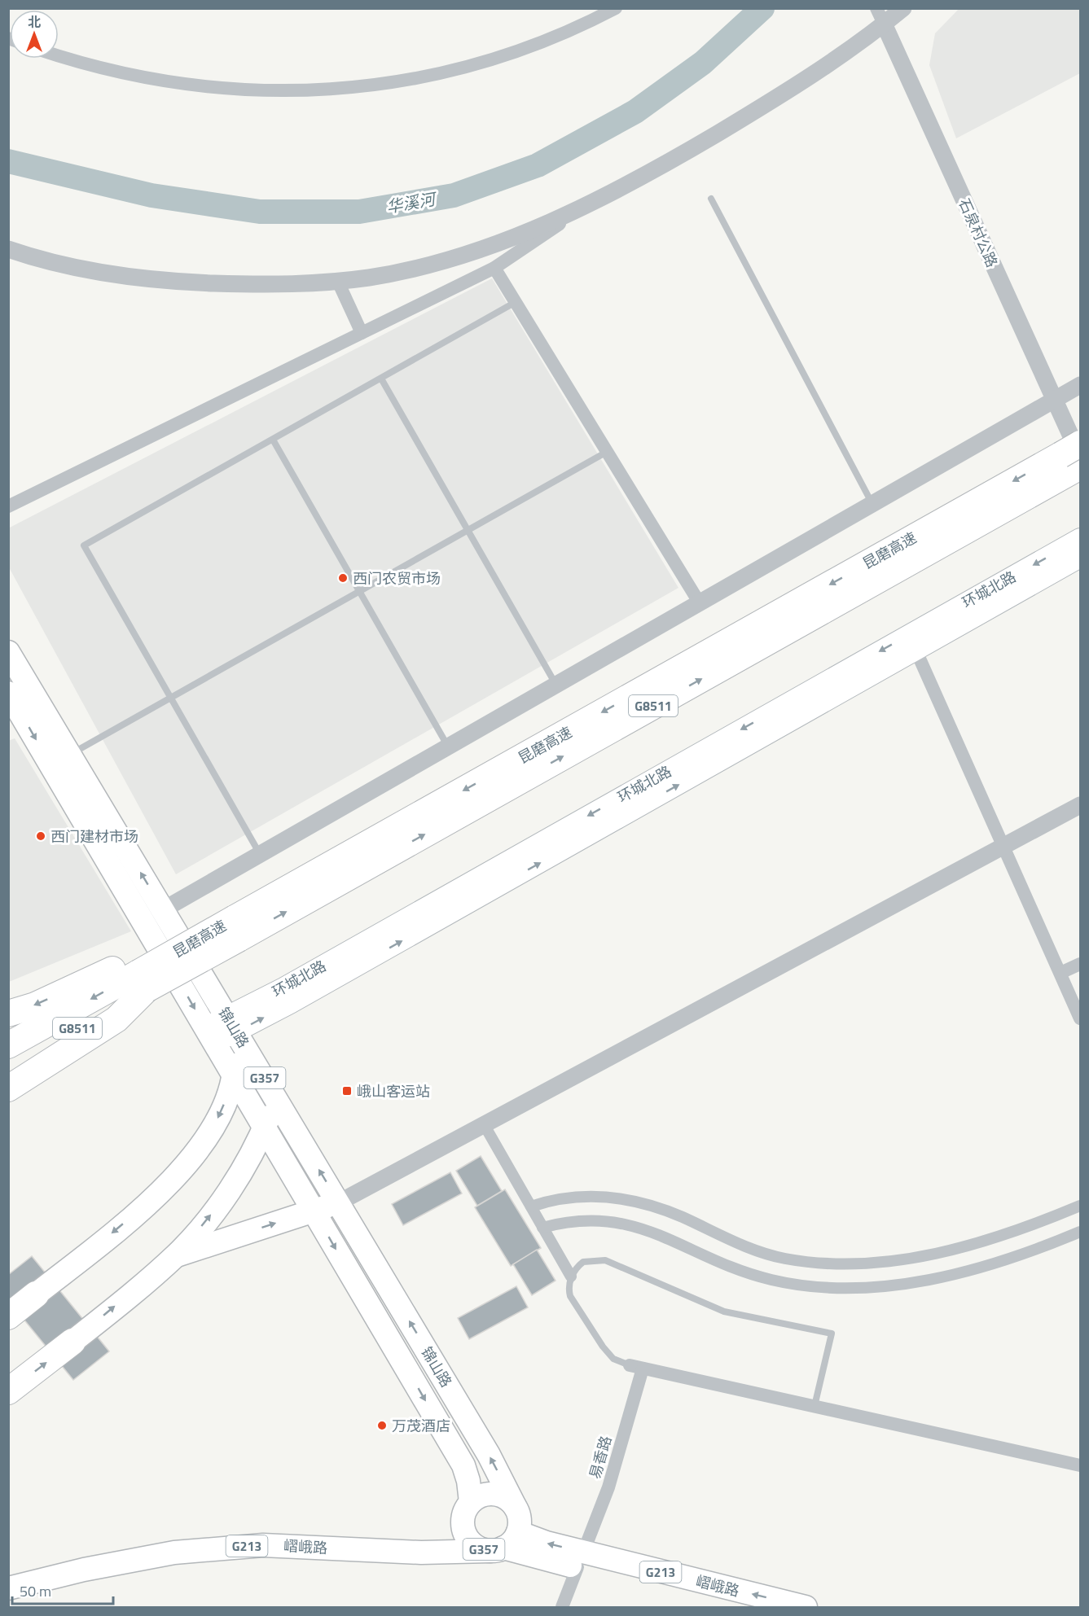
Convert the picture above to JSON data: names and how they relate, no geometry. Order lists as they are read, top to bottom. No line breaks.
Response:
{"streets":{"highway":["昆磨高速","G8511","锦山路","G357","G213","嶍峨路"],"main road":["环城北路"],"street":["石泉村公路","易香路"]},"crossings":[["石泉村公路","昆磨高速"],["环城北路","锦山路"],["锦山路","G357"],["G357","嶍峨路"],["易香路","嶍峨路"]],"water":["华溪河"],"places":{"other":["西门农贸市场","西门建材市场","万茂酒店"],"transit":["峨山客运站"]},"scale_bar":"50 m","north":"top"}
